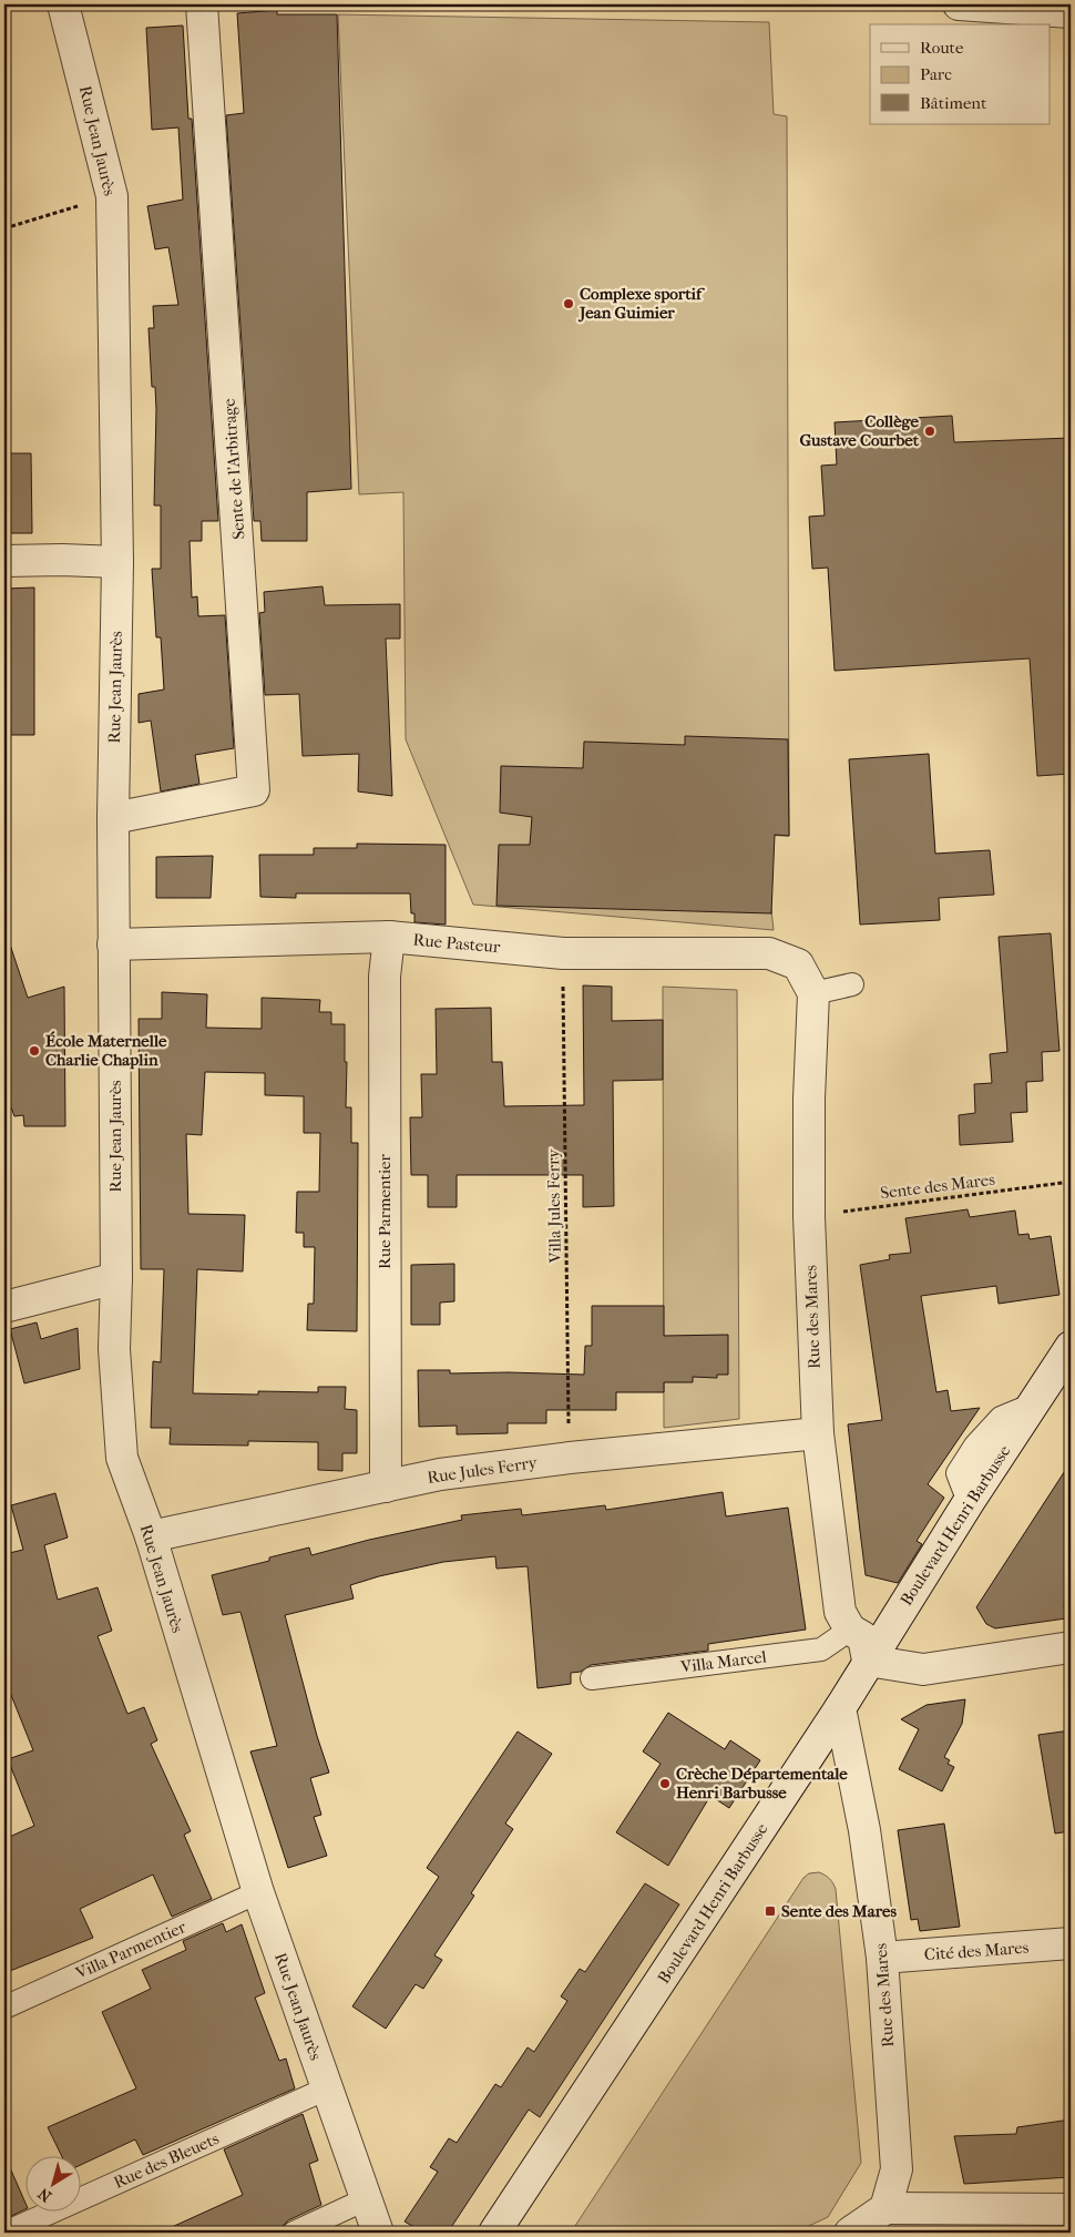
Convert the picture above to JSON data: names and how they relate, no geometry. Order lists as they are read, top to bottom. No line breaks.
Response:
{"streets":{"street":["Rue Jean Jaurès","Sente de l'Arbitrage","Rue Pasteur","Rue Parmentier","Rue des Mares","Rue Jules Ferry","Boulevard Henri Barbusse","Cité des Mares"],"lane":["Villa Marcel","Villa Parmentier","Rue des Bleuets"],"path":["Sente des Mares","Villa Jules Ferry"]},"crossings":[["Rue Jean Jaurès","Sente de l'Arbitrage"],["Rue Jean Jaurès","Rue Pasteur"],["Rue Jean Jaurès","Rue Jules Ferry"],["Rue Jean Jaurès","Villa Parmentier"],["Rue Jean Jaurès","Rue des Bleuets"],["Rue Pasteur","Villa Jules Ferry"],["Rue Pasteur","Rue Parmentier"],["Rue Pasteur","Rue des Mares"],["Sente des Mares","Rue des Mares"],["Villa Jules Ferry","Rue Jules Ferry"],["Rue Parmentier","Rue Jules Ferry"],["Rue des Mares","Rue Jules Ferry"],["Rue des Mares","Boulevard Henri Barbusse"],["Rue des Mares","Villa Marcel"],["Rue des Mares","Cité des Mares"]],"places":{"other":["Complexe sportif Jean Guimier","Collège Gustave Courbet","École Maternelle Charlie Chaplin","Crèche Départementale Henri Barbusse"],"transit":["Sente des Mares"]},"legend":["Route","Parc","Bâtiment"],"north":"bottom left"}
